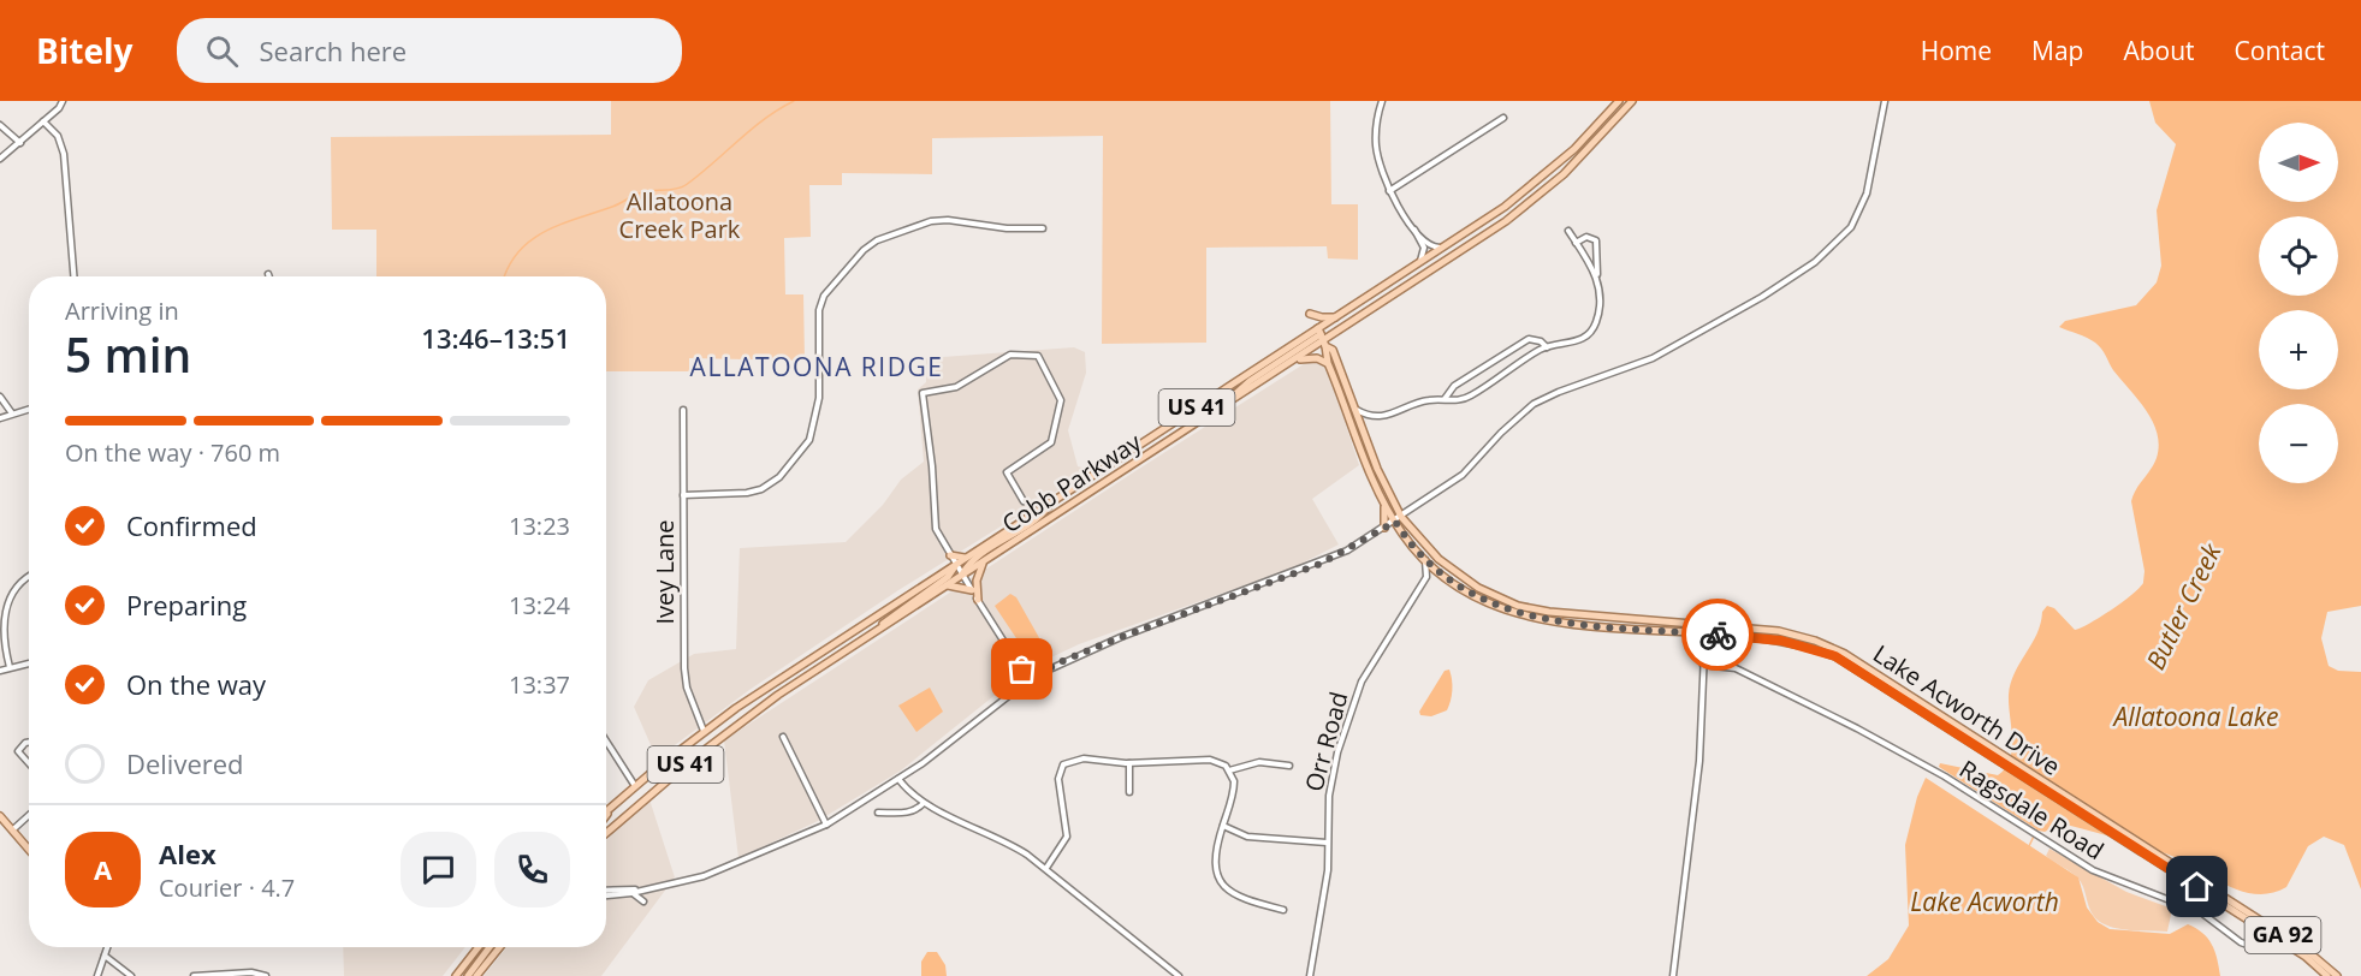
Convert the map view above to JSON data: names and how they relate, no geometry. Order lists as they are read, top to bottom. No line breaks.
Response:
{"streets":{"main road":["US 41","Cobb Parkway","Lake Acworth Drive","GA 92"],"street":["Ivey Lane","Orr Road","Ragsdale Road"]},"crossings":[["Cobb Parkway","Ivey Lane"],["Cobb Parkway","Lake Acworth Drive"]],"districts":["ALLATOONA RIDGE"],"water":["Butler Creek","Allatoona Lake","Lake Acworth"],"parks":["Allatoona Creek Park"],"north":"right","page":{"header":"Bitely","search":"Search here","nav":["Home","Map","About","Contact"],"map_buttons":["+","−"],"heading":["5 min","Arriving in","13:46–13:51"],"panel":["Alex","Courier · 4.7"],"bar":"On the way · 760 m","list":[["Confirmed","13:23"],["Preparing","13:24"],["On the way","13:37"],"Delivered"],"round":"A"}}
